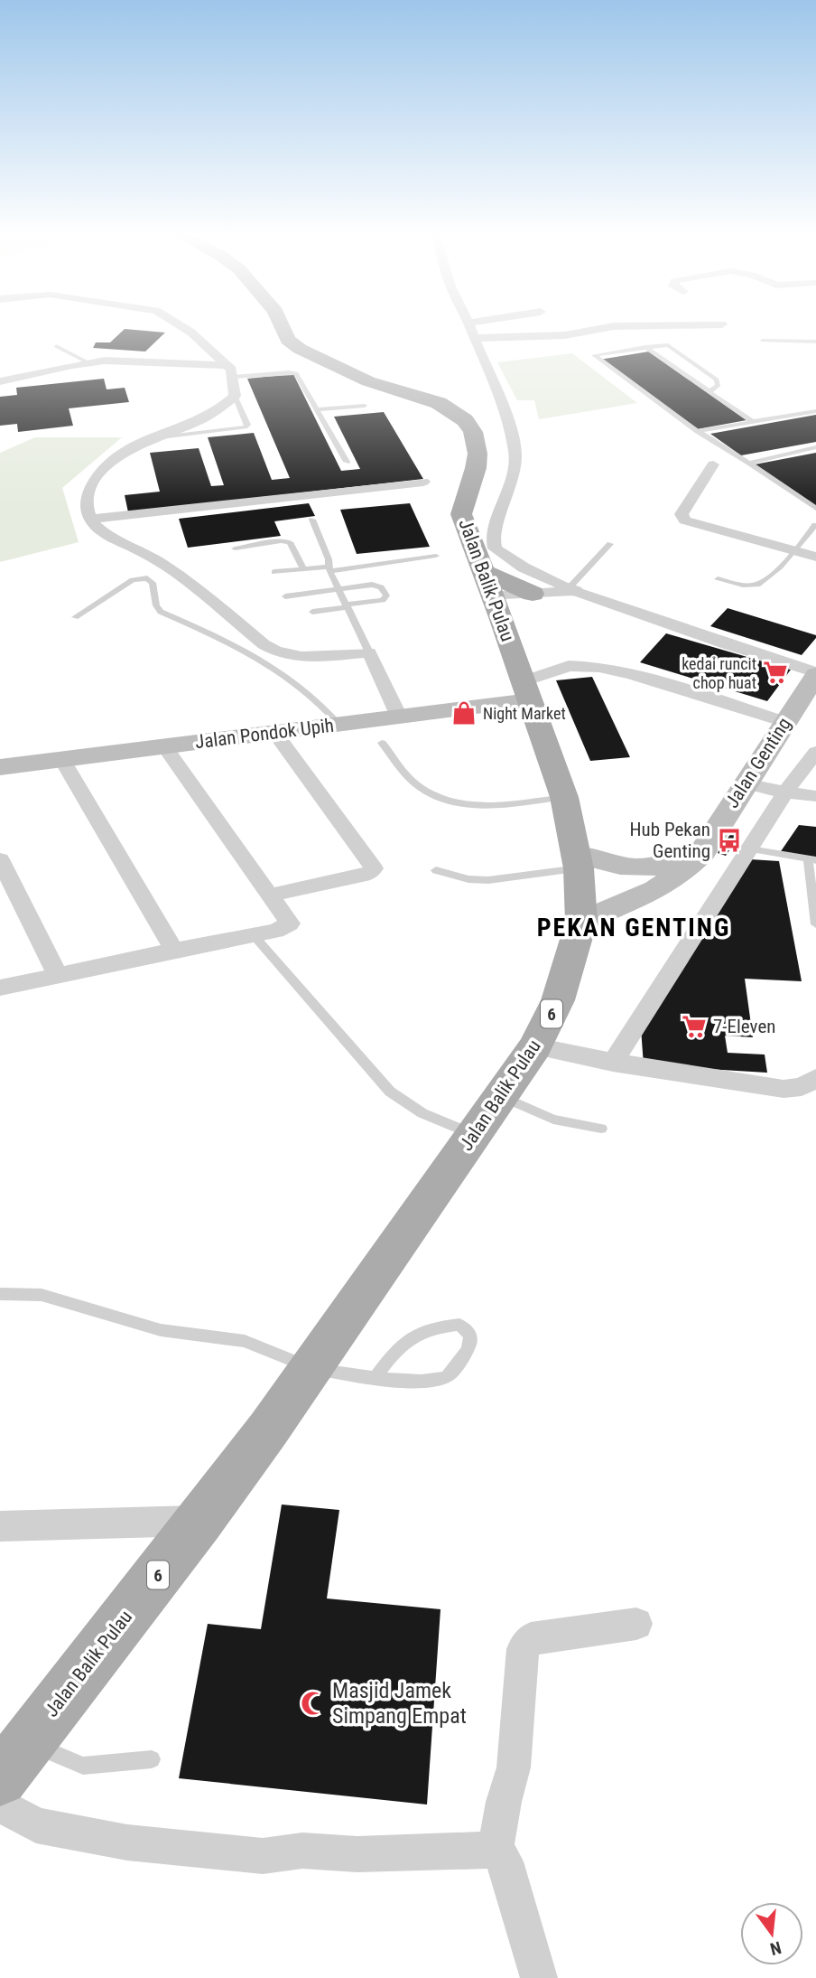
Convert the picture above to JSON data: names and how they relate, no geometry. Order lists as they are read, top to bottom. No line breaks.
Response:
{"streets":{"main road":["Jalan Balik Pulau","Jalan Pondok Upih","Jalan Genting","6"]},"crossings":[["Jalan Balik Pulau","Jalan Pondok Upih"],["Jalan Balik Pulau","Jalan Genting"]],"districts":["PEKAN GENTING"],"places":{"supermarket":["kedai runcit chop huat","7-Eleven"],"shop":["Night Market"],"bus stop":["Hub Pekan Genting"],"mosque":["Masjid Jamek Simpang Empat"]},"north":"bottom"}
